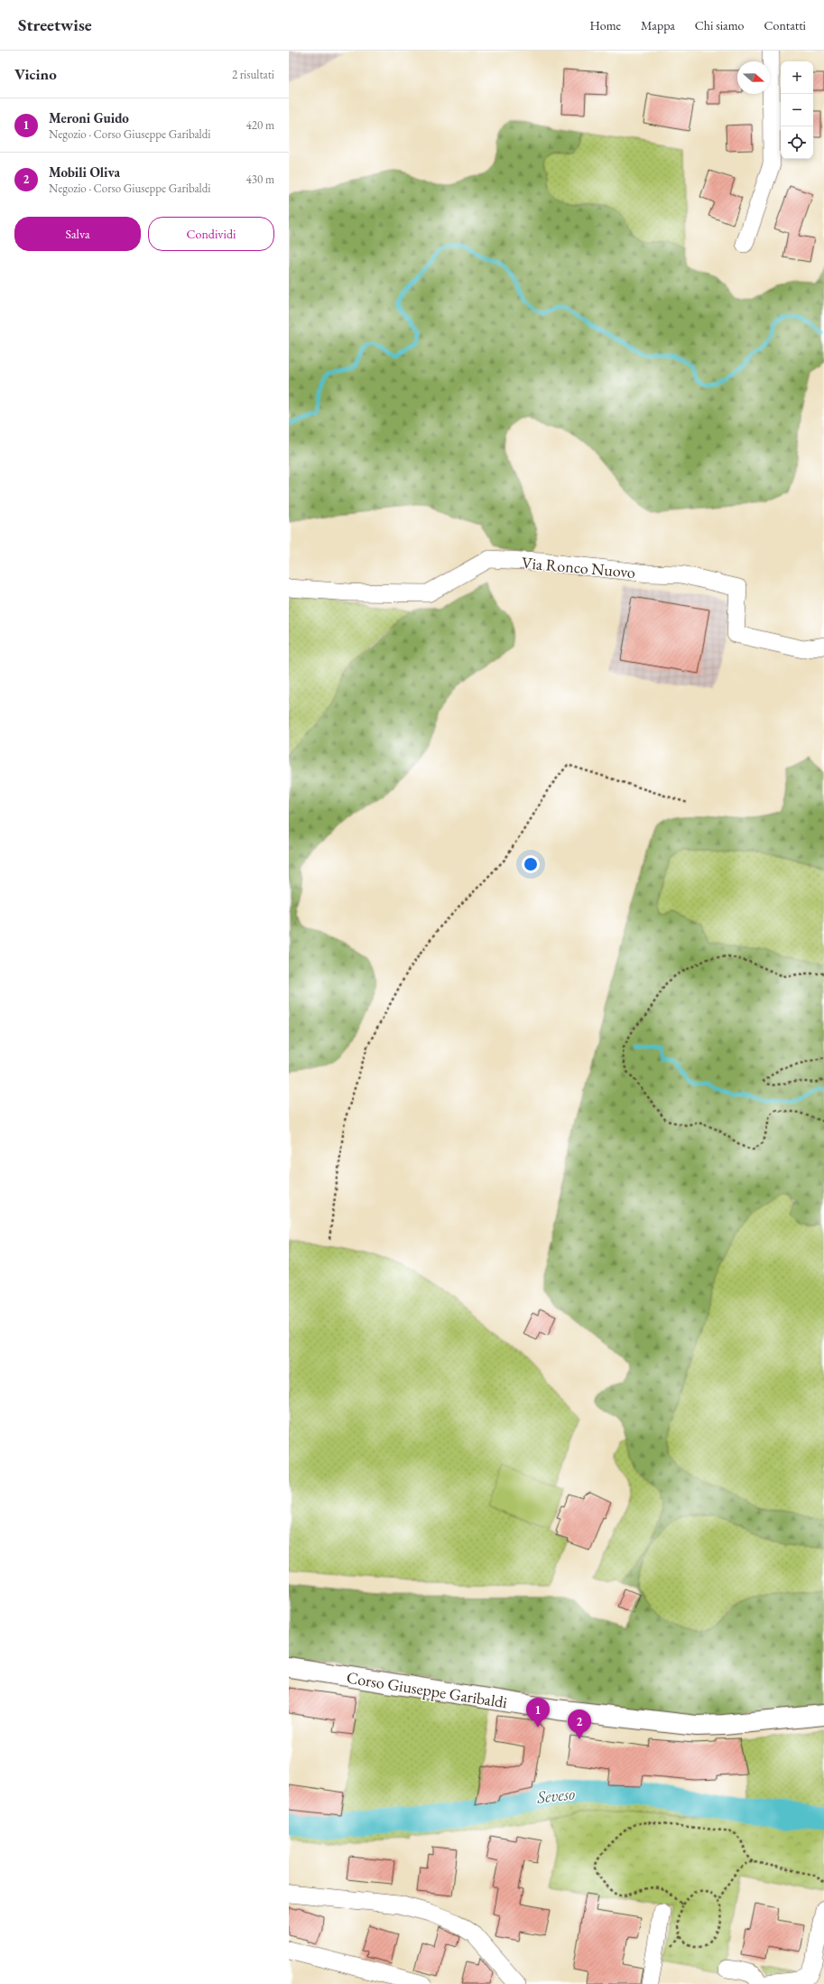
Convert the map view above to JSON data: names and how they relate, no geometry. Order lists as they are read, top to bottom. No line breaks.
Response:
{"streets":{"main road":["Corso Giuseppe Garibaldi"],"street":["Via Ronco Nuovo"]},"water":["Seveso"],"north":"right","page":{"header":"Streetwise","nav":["Home","Mappa","Chi siamo","Contatti"],"heading":["Vicino","2 risultati"],"map_buttons":["+","−"],"list":[{"mark":"1","name":"Meroni Guido","note":"Negozio · Corso Giuseppe Garibaldi","value":"420 m"},{"mark":"2","name":"Mobili Oliva","note":"Negozio · Corso Giuseppe Garibaldi","value":"430 m"}],"buttons":["Salva","Condividi"],"pins":["1","2"]}}
